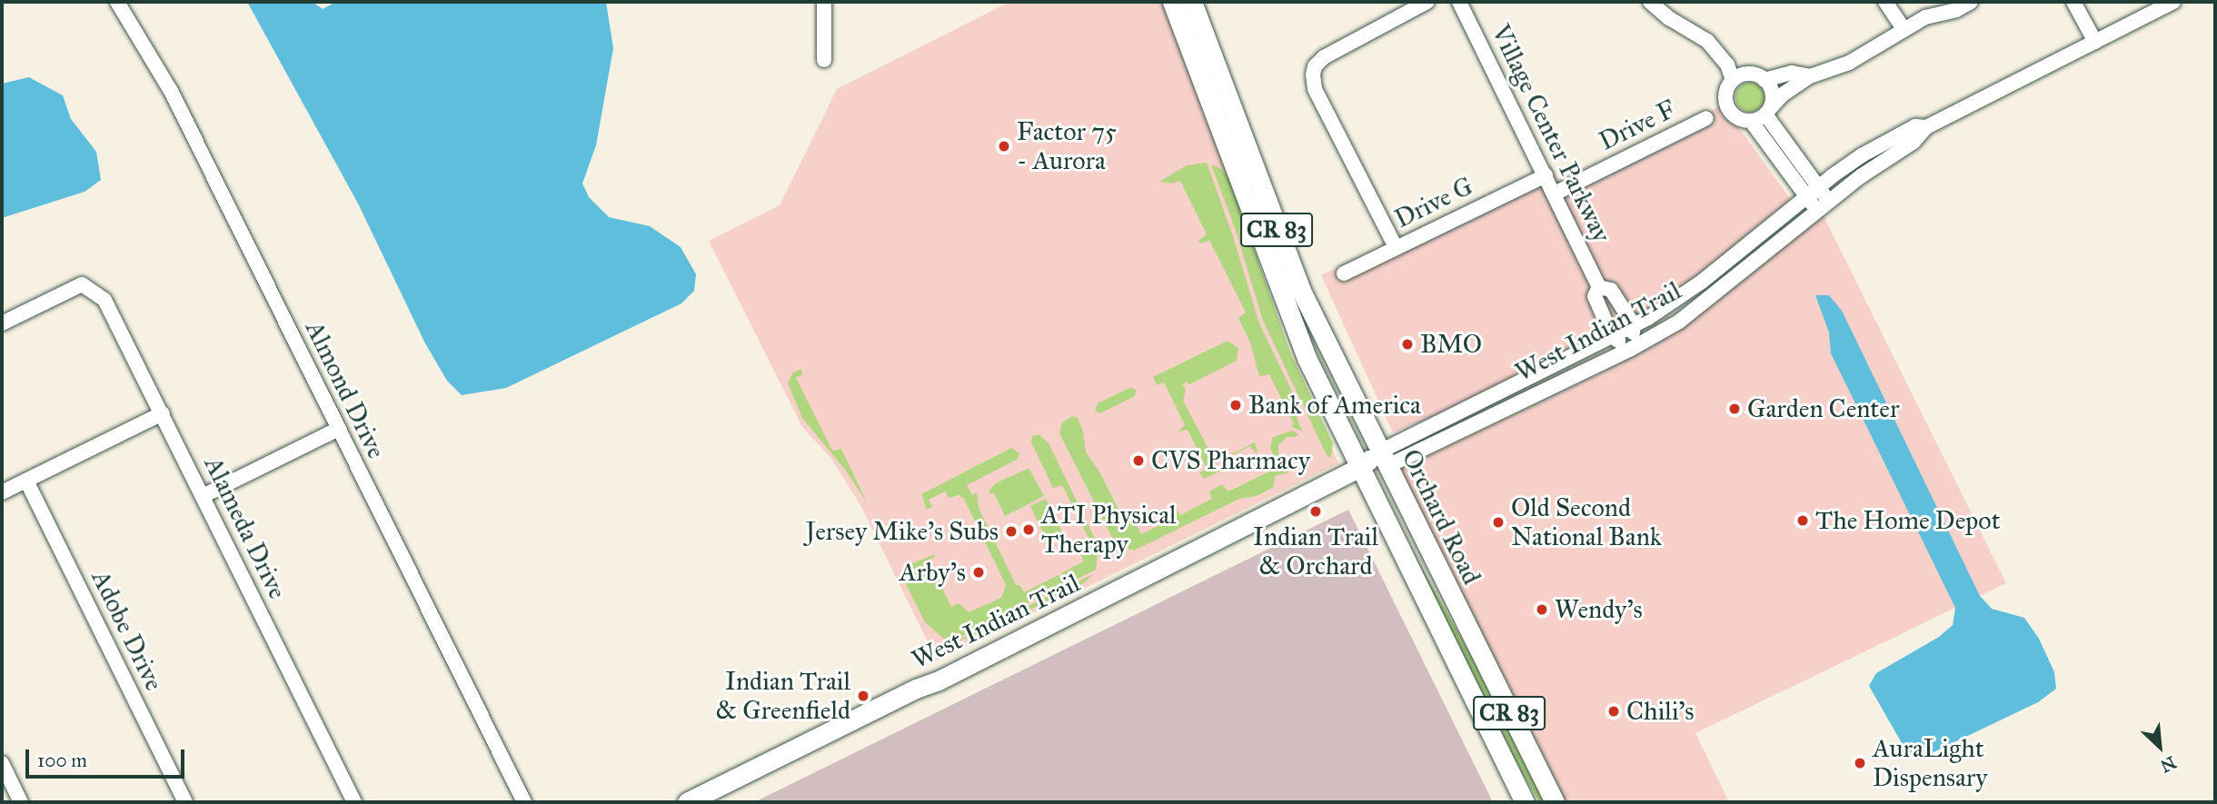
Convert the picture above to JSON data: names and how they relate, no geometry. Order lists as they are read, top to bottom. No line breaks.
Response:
{"streets":{"main road":["CR 83","West Indian Trail","Orchard Road"],"street":["Drive F","Village Center Parkway","Drive G","Almond Drive","Alameda Drive","Adobe Drive"]},"crossings":[["Drive F","Village Center Parkway"],["Village Center Parkway","Drive G"],["Village Center Parkway","West Indian Trail"],["West Indian Trail","Orchard Road"]],"places":["Factor 75 - Aurora","BMO","Bank of America","Garden Center","CVS Pharmacy","Indian Trail & Orchard","The Home Depot","Old Second National Bank","ATI Physical Therapy","Jersey Mike's Subs","Arby's","Wendy's","Indian Trail & Greenfield","Chili's","AuraLight Dispensary"],"scale_bar":"100 m","north":"bottom right"}
